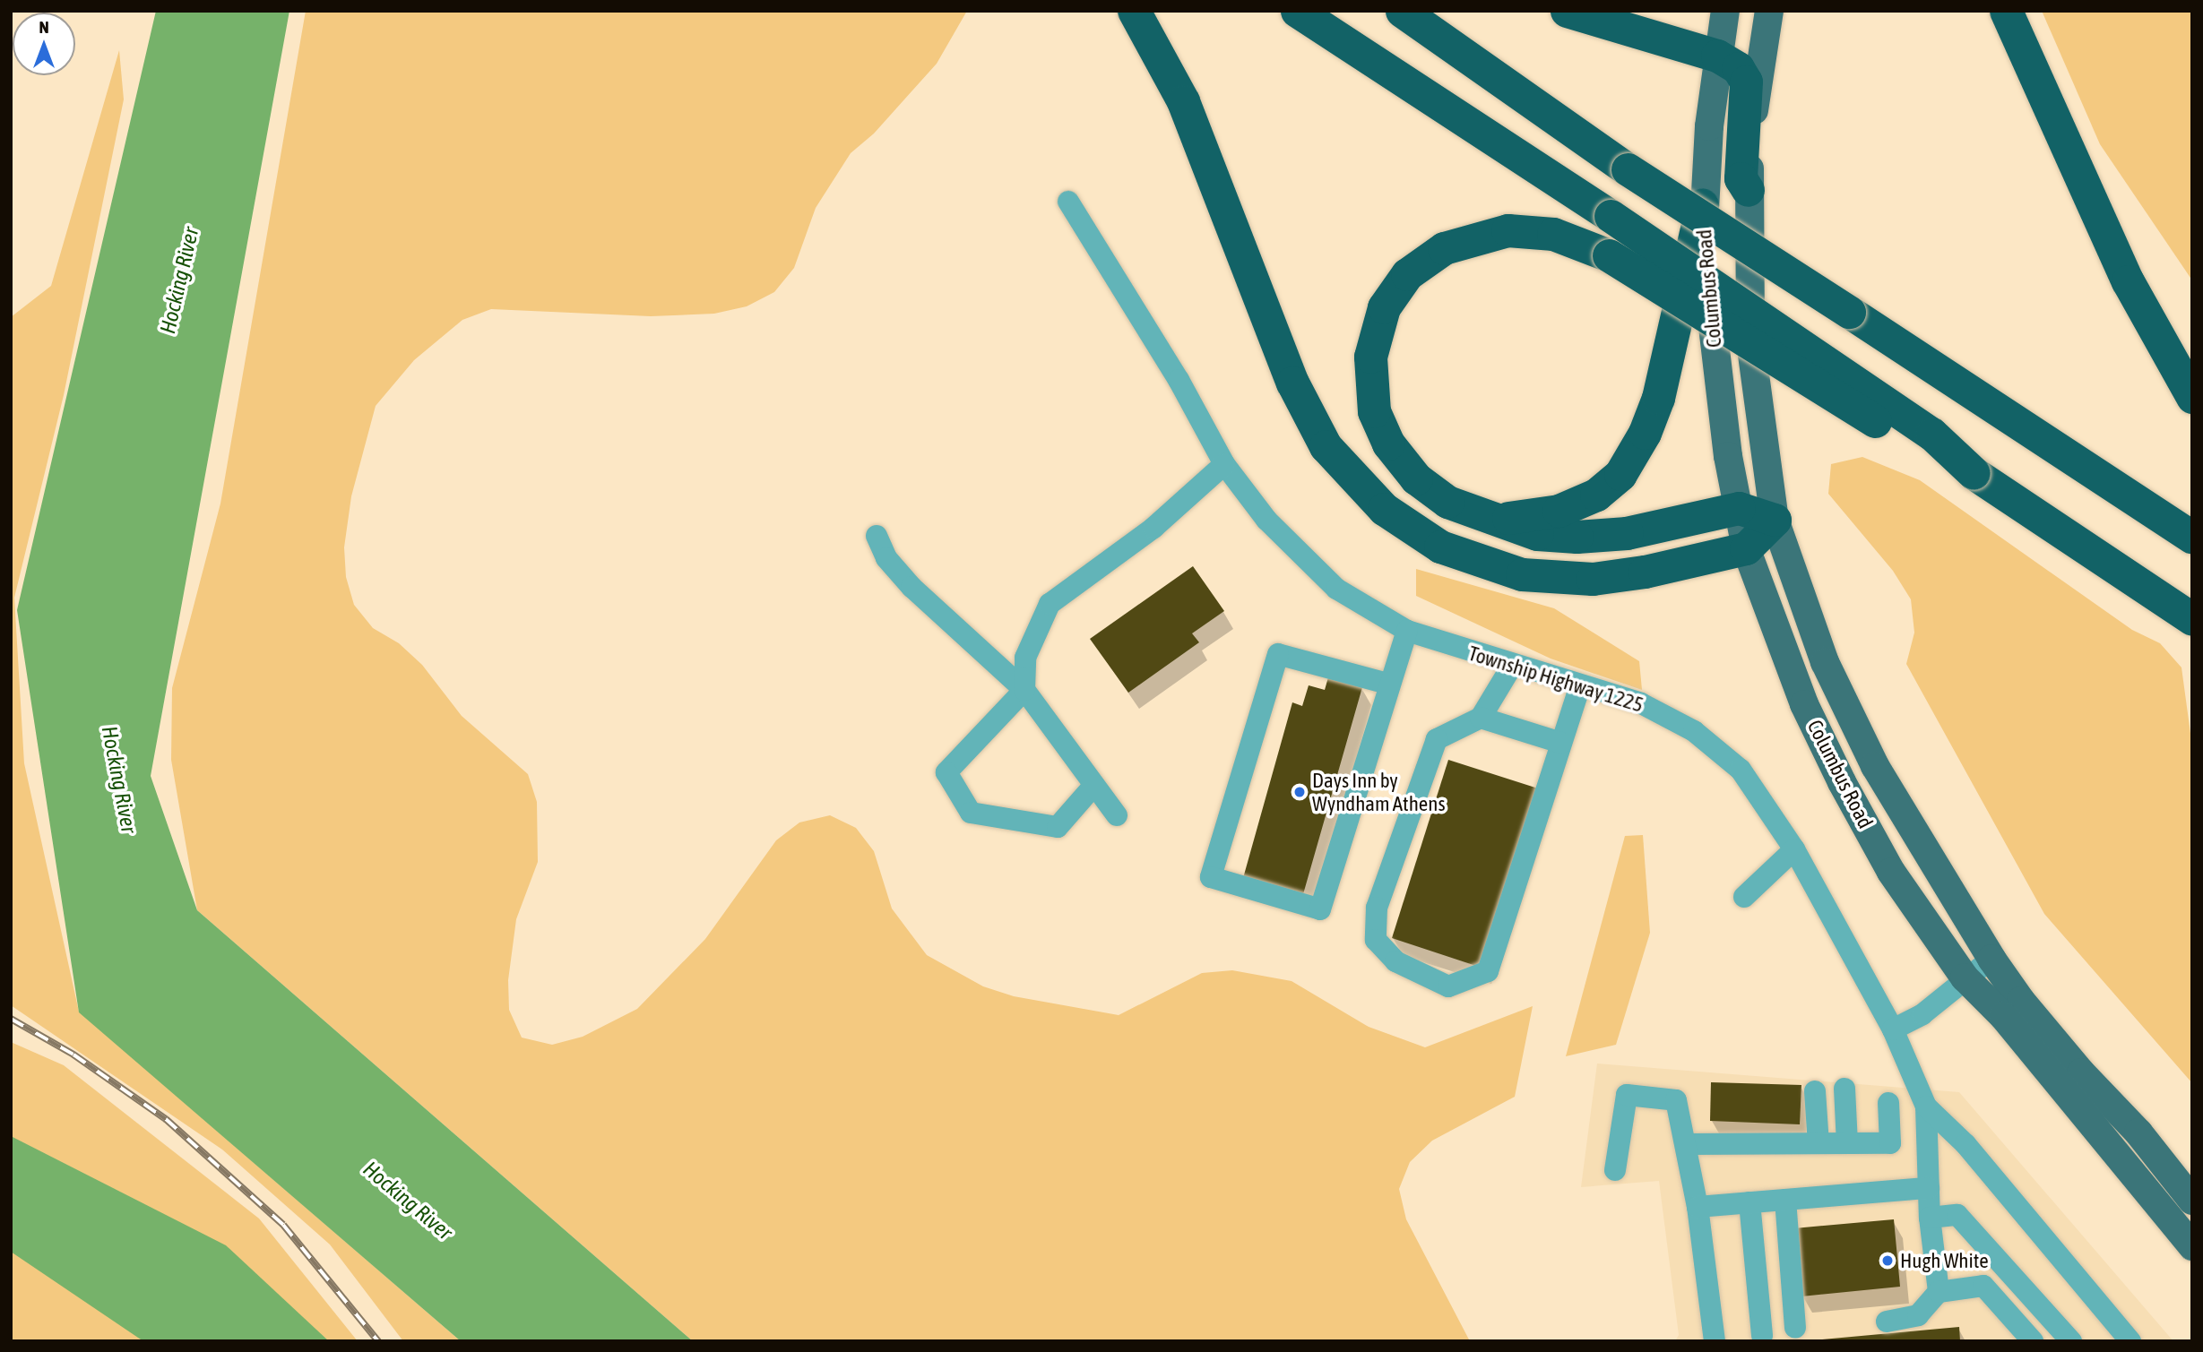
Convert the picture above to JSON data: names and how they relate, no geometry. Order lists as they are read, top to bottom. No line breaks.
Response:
{"streets":{"main road":["Columbus Road"],"street":["Township Highway 1225"]},"water":["Hocking River"],"places":["Days Inn by Wyndham Athens","Hugh White"],"north":"top"}
